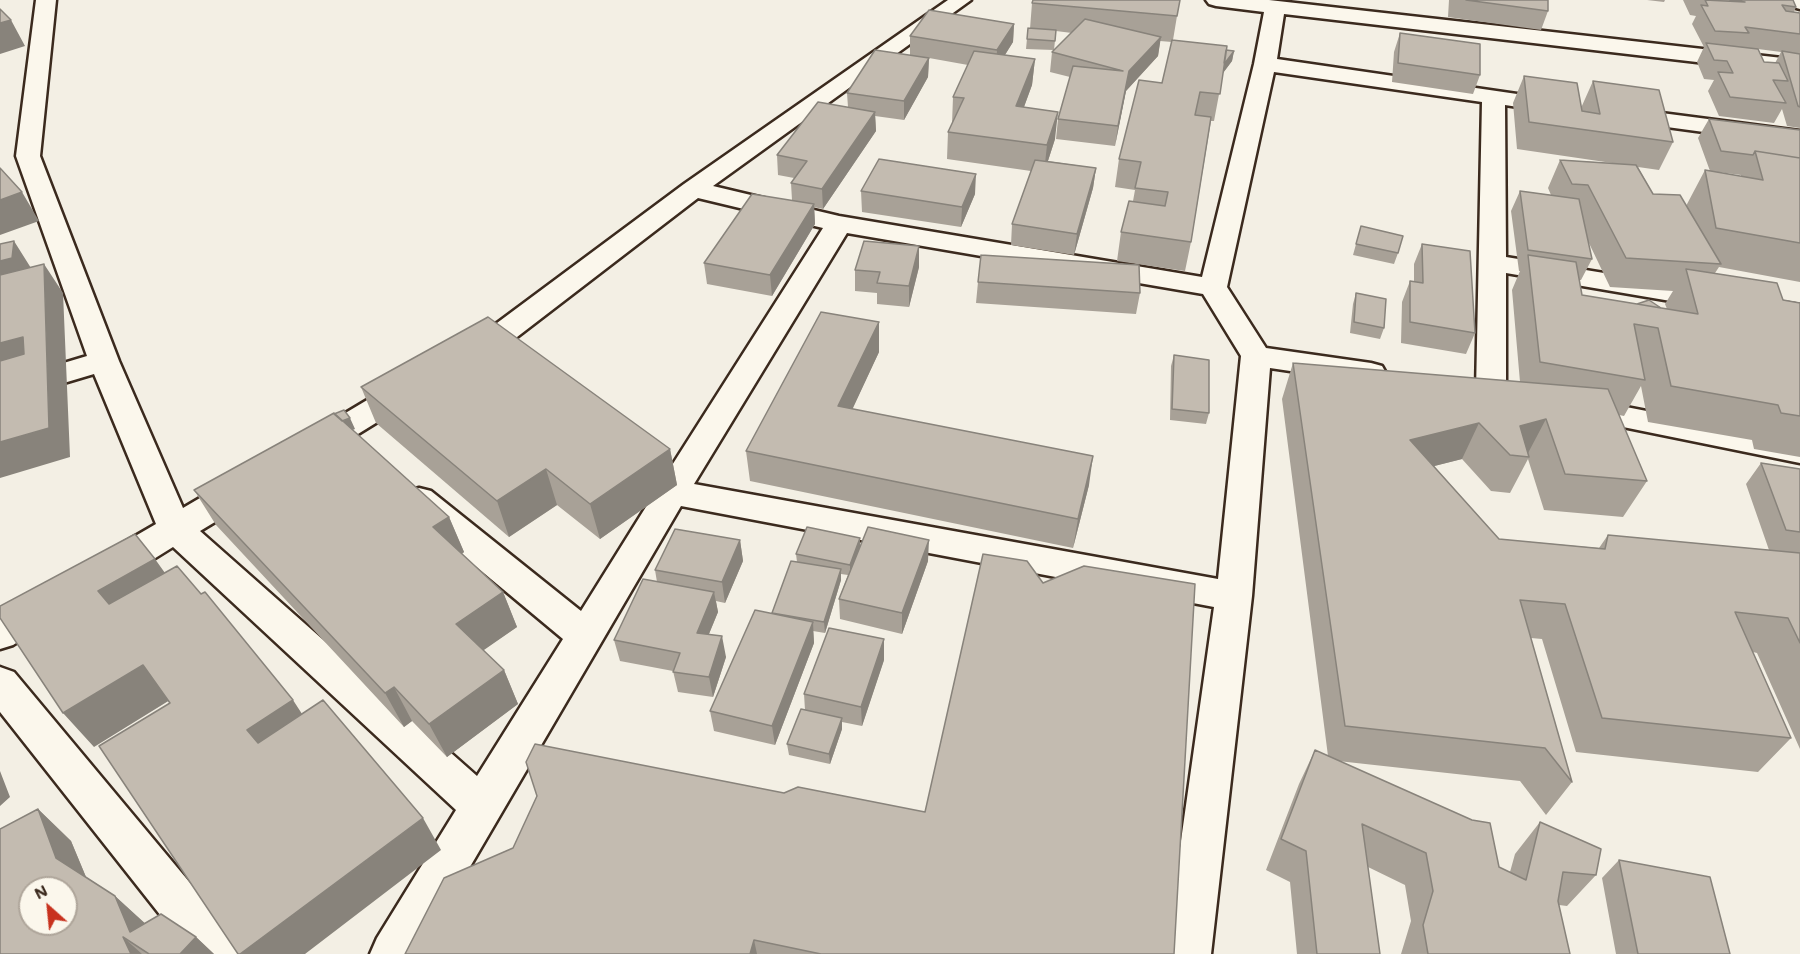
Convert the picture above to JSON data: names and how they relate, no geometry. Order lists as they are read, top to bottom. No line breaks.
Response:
{"north":"top left"}
